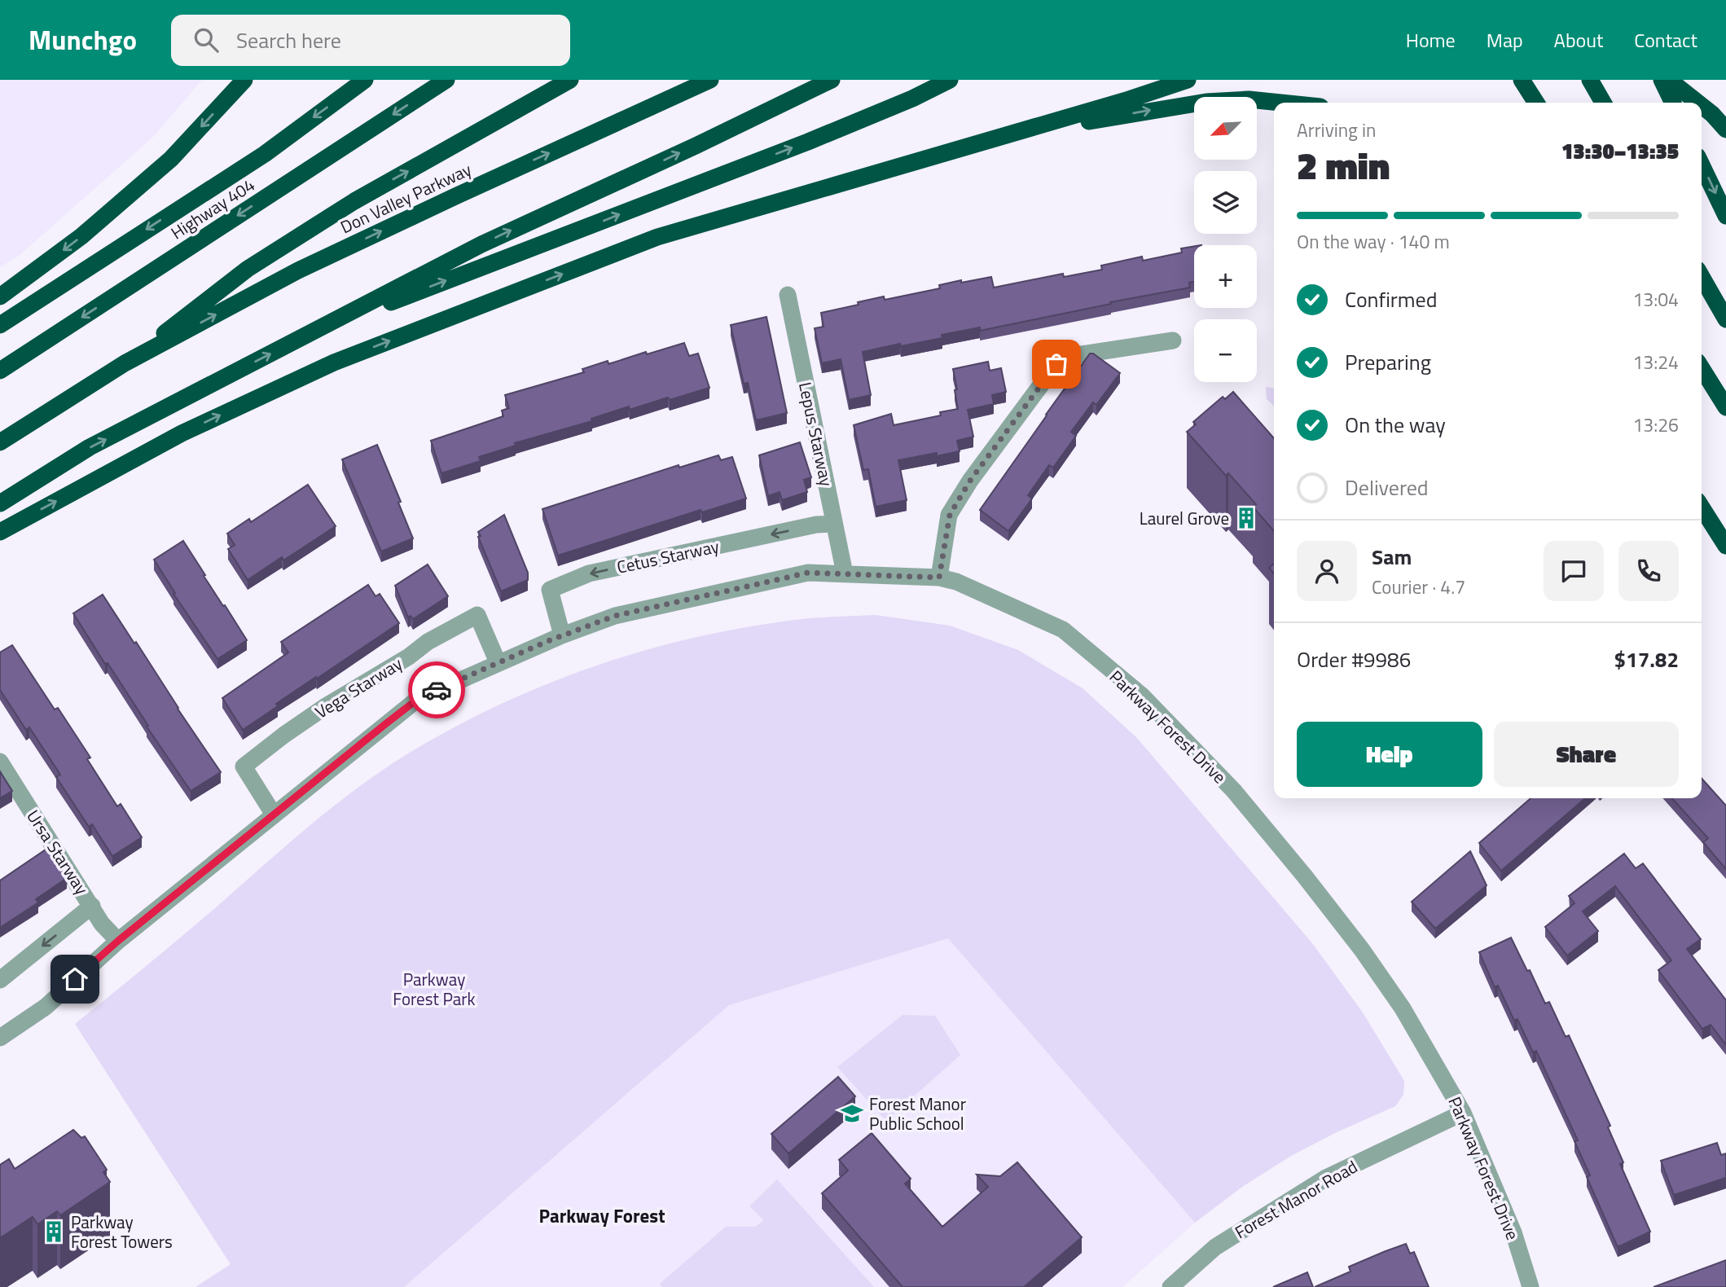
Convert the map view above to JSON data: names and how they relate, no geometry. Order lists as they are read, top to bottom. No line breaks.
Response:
{"streets":{"highway":["Don Valley Parkway","Highway 404"],"street":["Lepus Starway","Cetus Starway","Vega Starway","Parkway Forest Drive","Ursa Starway","Forest Manor Road"]},"crossings":[["Lepus Starway","Cetus Starway"],["Lepus Starway","Parkway Forest Drive"],["Cetus Starway","Parkway Forest Drive"],["Vega Starway","Parkway Forest Drive"],["Parkway Forest Drive","Ursa Starway"],["Parkway Forest Drive","Forest Manor Road"]],"one_way":["Cetus Starway"],"districts":["Parkway Forest"],"parks":["Parkway Forest Park"],"places":{"building":["Laurel Grove","Parkway Forest Towers"],"school or university":["Forest Manor Public School"]},"north":"bottom left","page":{"header":"Munchgo","search":"Search here","nav":["Home","Map","About","Contact"],"map_buttons":["+","−"],"heading":["2 min","Arriving in","13:30–13:35"],"panel":["Sam","Courier · 4.7","Order #9986","$17.82"],"bar":"On the way · 140 m","list":[["Confirmed","13:04"],["Preparing","13:24"],["On the way","13:26"],"Delivered"],"buttons":["Help","Share"]}}
